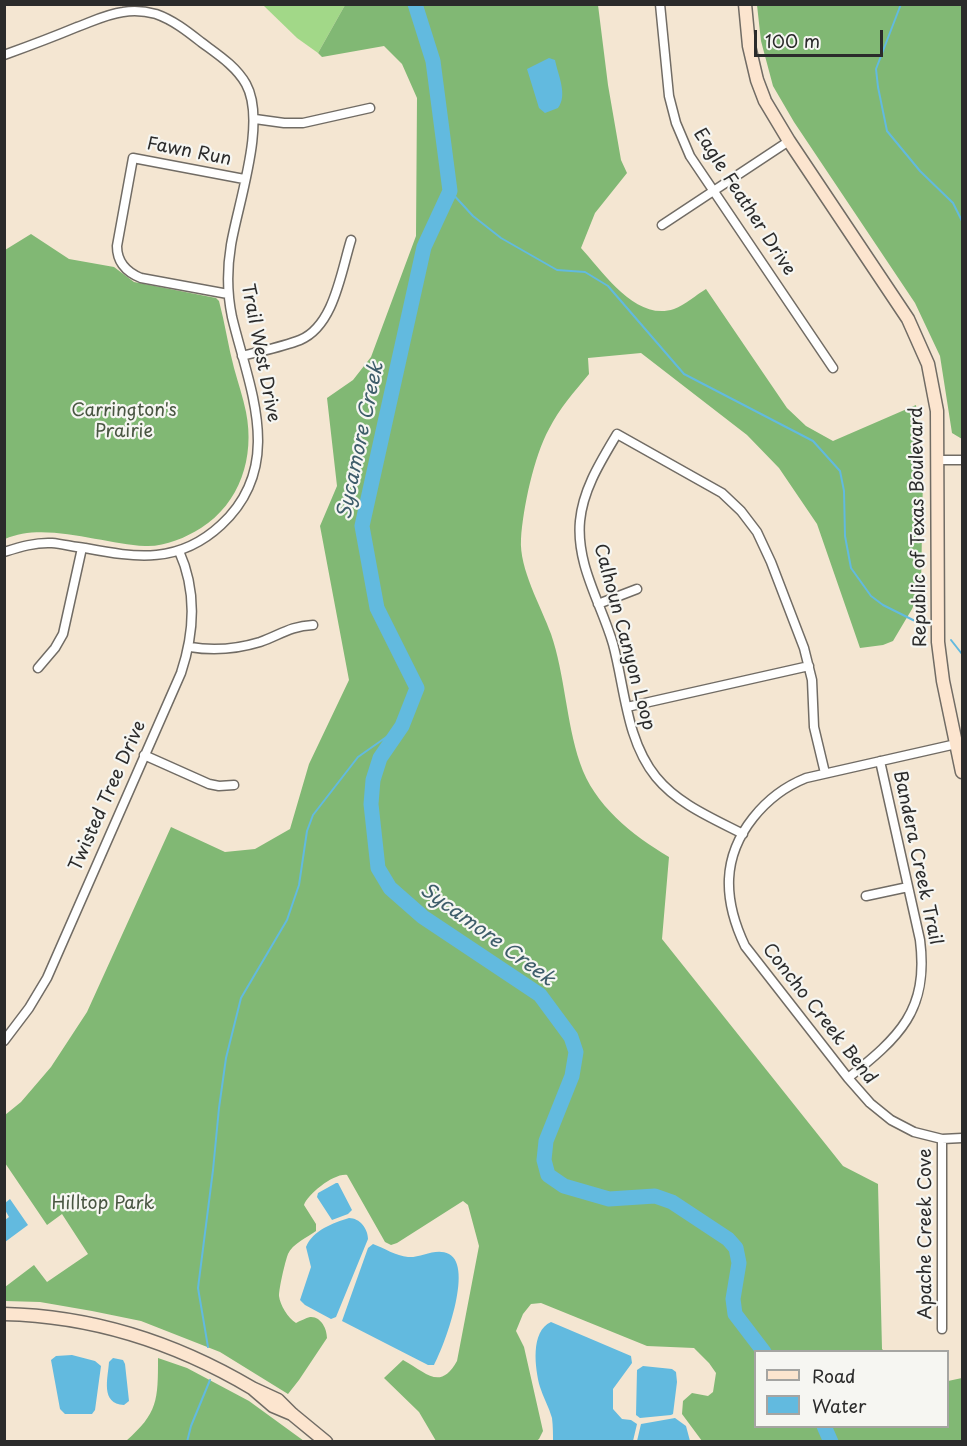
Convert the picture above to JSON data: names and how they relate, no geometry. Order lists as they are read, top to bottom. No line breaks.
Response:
{"streets":{"street":["Fawn Run","Eagle Feather Drive","Trail West Drive","Republic of Texas Boulevard","Calhoun Canyon Loop","Twisted Tree Drive","Bandera Creek Trail","Concho Creek Bend","Apache Creek Cove"]},"crossings":[["Fawn Run","Trail West Drive"],["Trail West Drive","Twisted Tree Drive"],["Republic of Texas Boulevard","Concho Creek Bend"],["Calhoun Canyon Loop","Concho Creek Bend"],["Bandera Creek Trail","Concho Creek Bend"],["Concho Creek Bend","Apache Creek Cove"]],"water":["Sycamore Creek"],"parks":["Carrington's Prairie","Hilltop Park"],"legend":["Road","Water"],"scale_bar":"100 m"}
